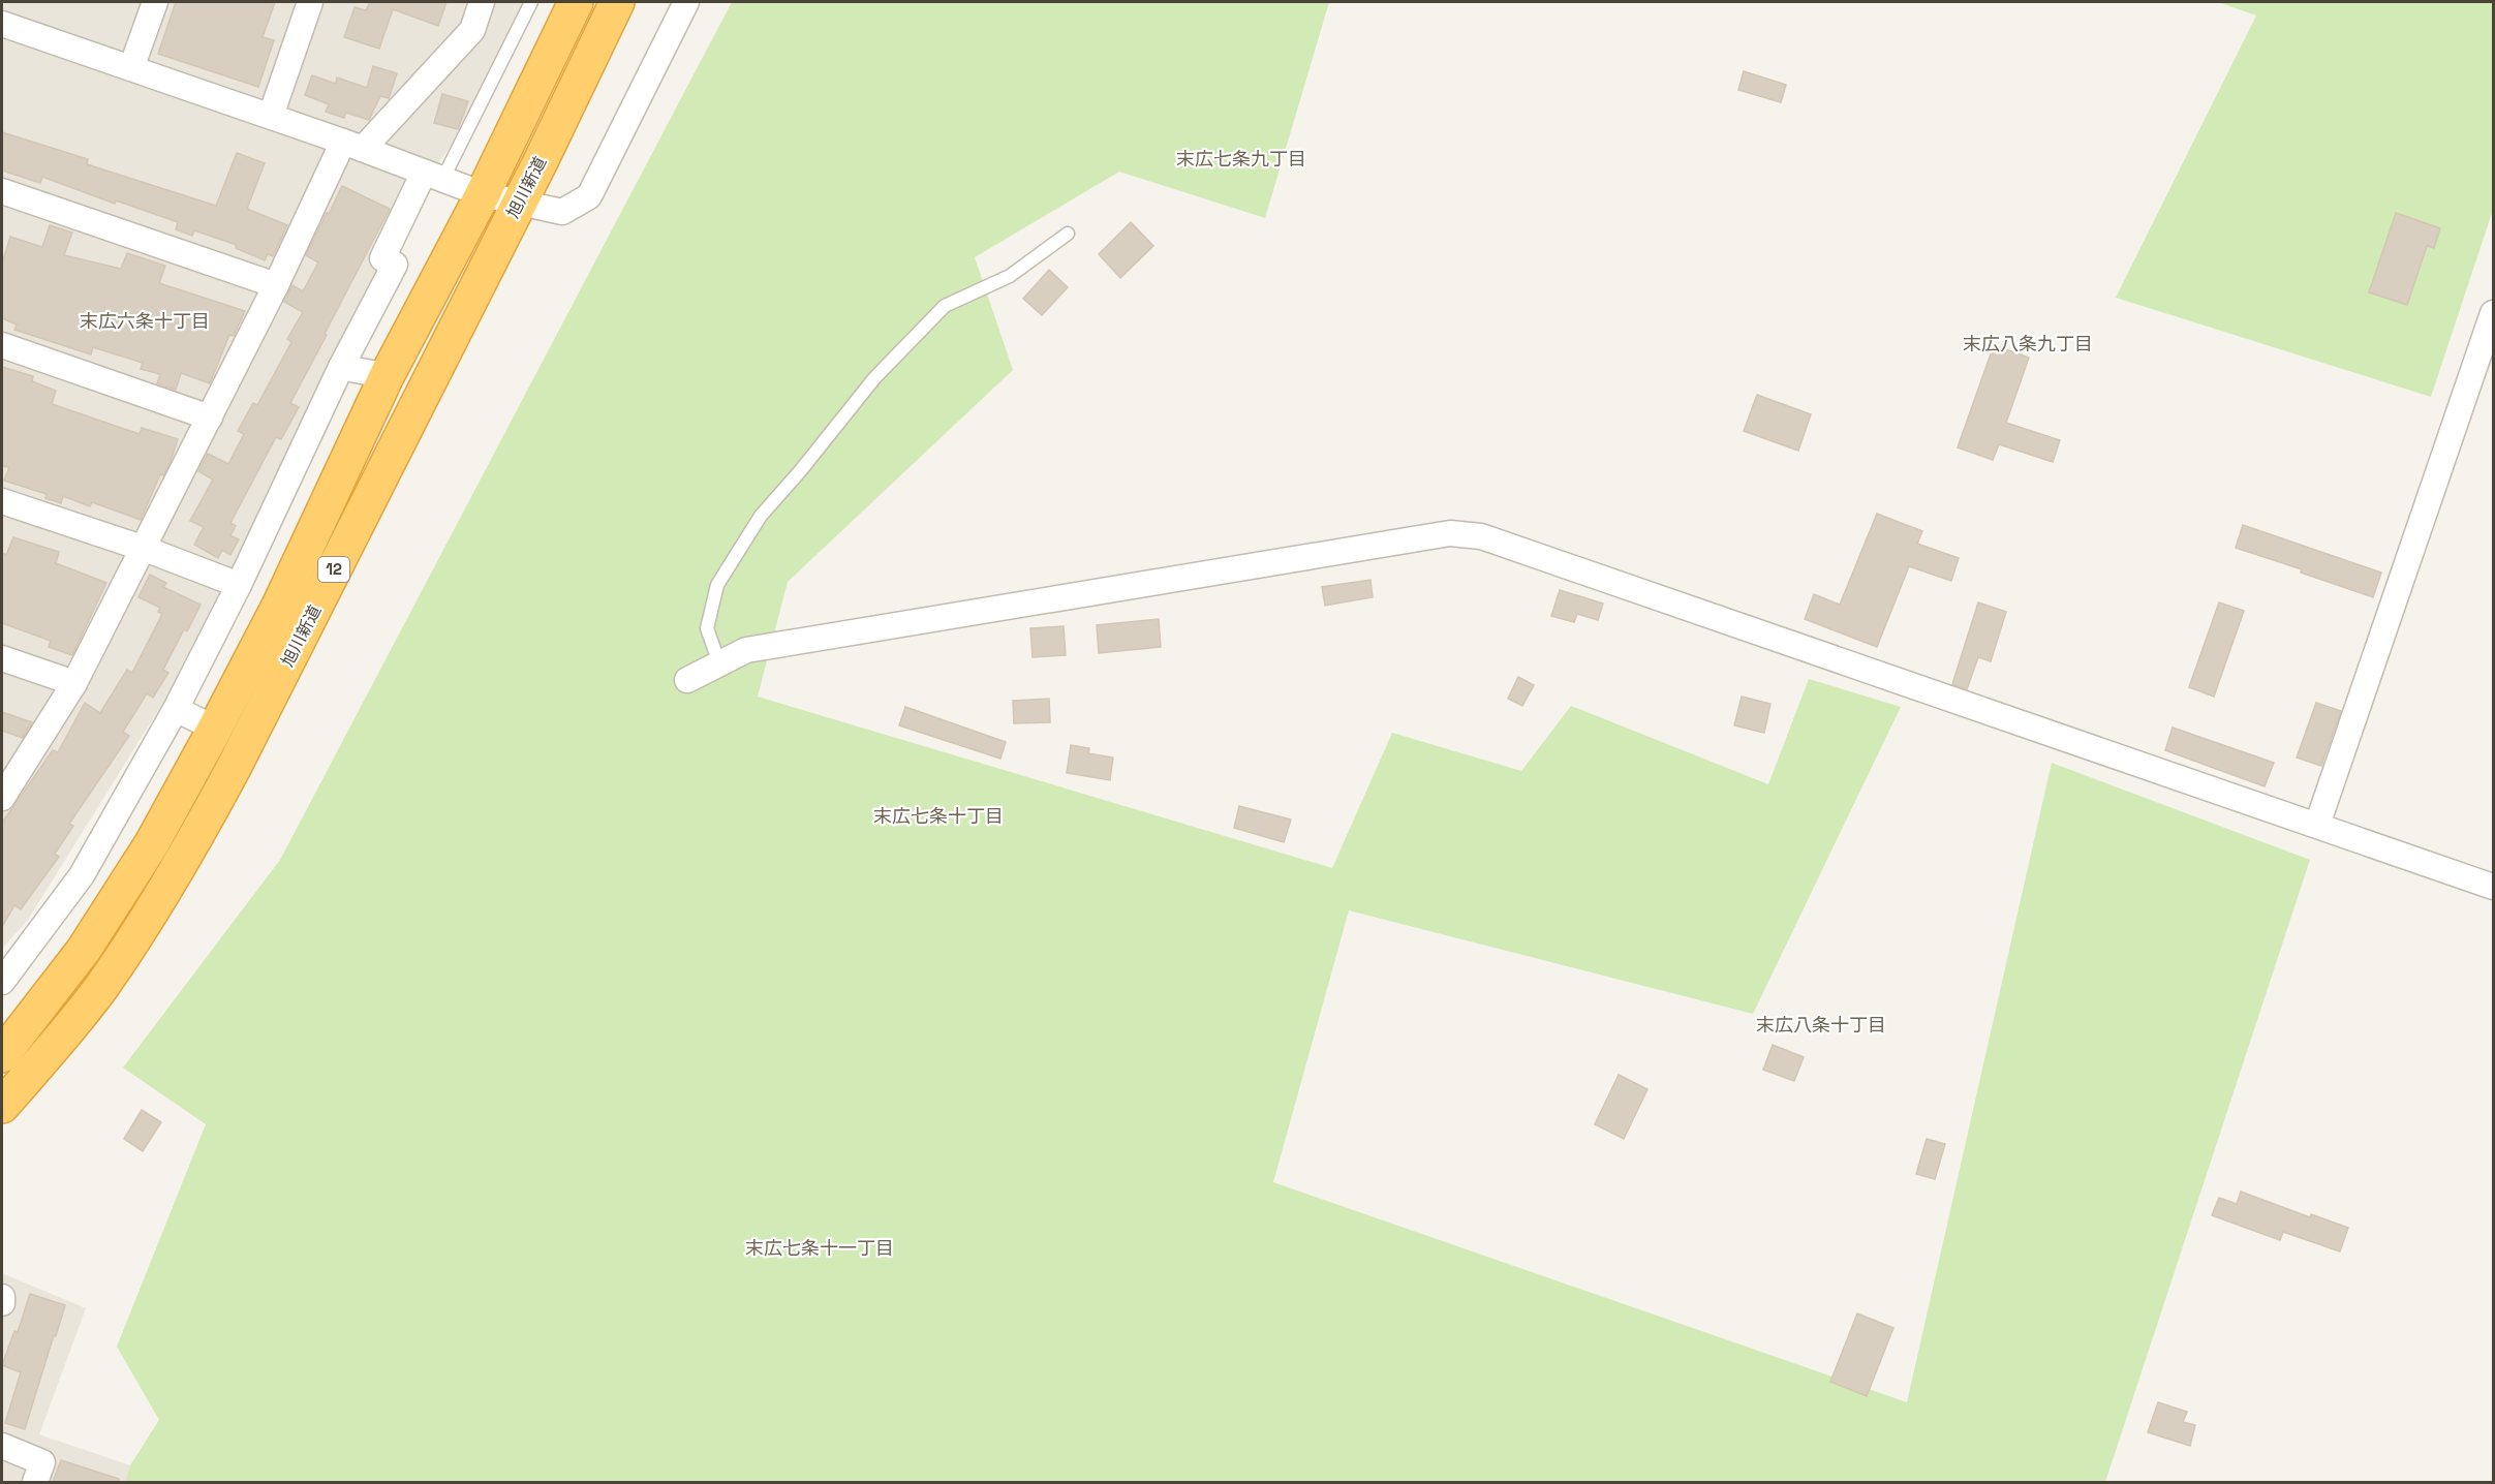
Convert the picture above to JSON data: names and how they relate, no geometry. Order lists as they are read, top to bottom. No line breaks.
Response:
{"streets":{"highway":["旭川新道","12"]},"districts":["末広七条九丁目","末広六条十丁目","末広八条九丁目","末広七条十丁目","末広八条十丁目","末広七条十一丁目"]}
